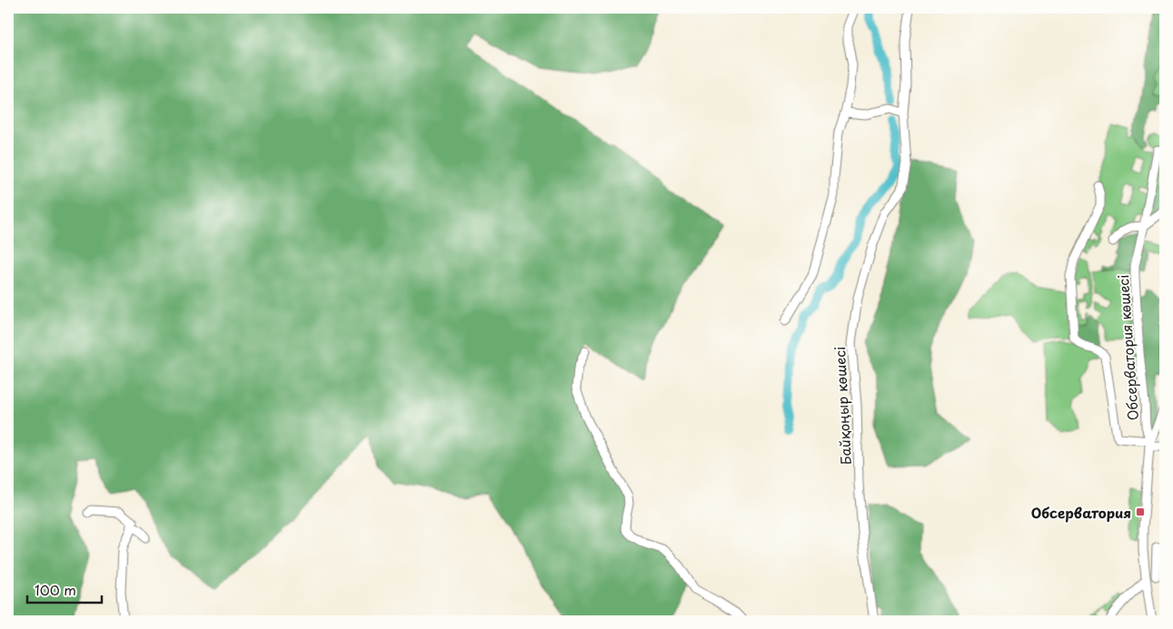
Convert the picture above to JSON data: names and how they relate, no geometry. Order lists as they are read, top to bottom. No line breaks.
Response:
{"streets":{"street":["Обсерватория көшесі","Байқоңыр көшесі"]},"places":{"transit":["Обсерватория"]},"scale_bar":"100 m"}
